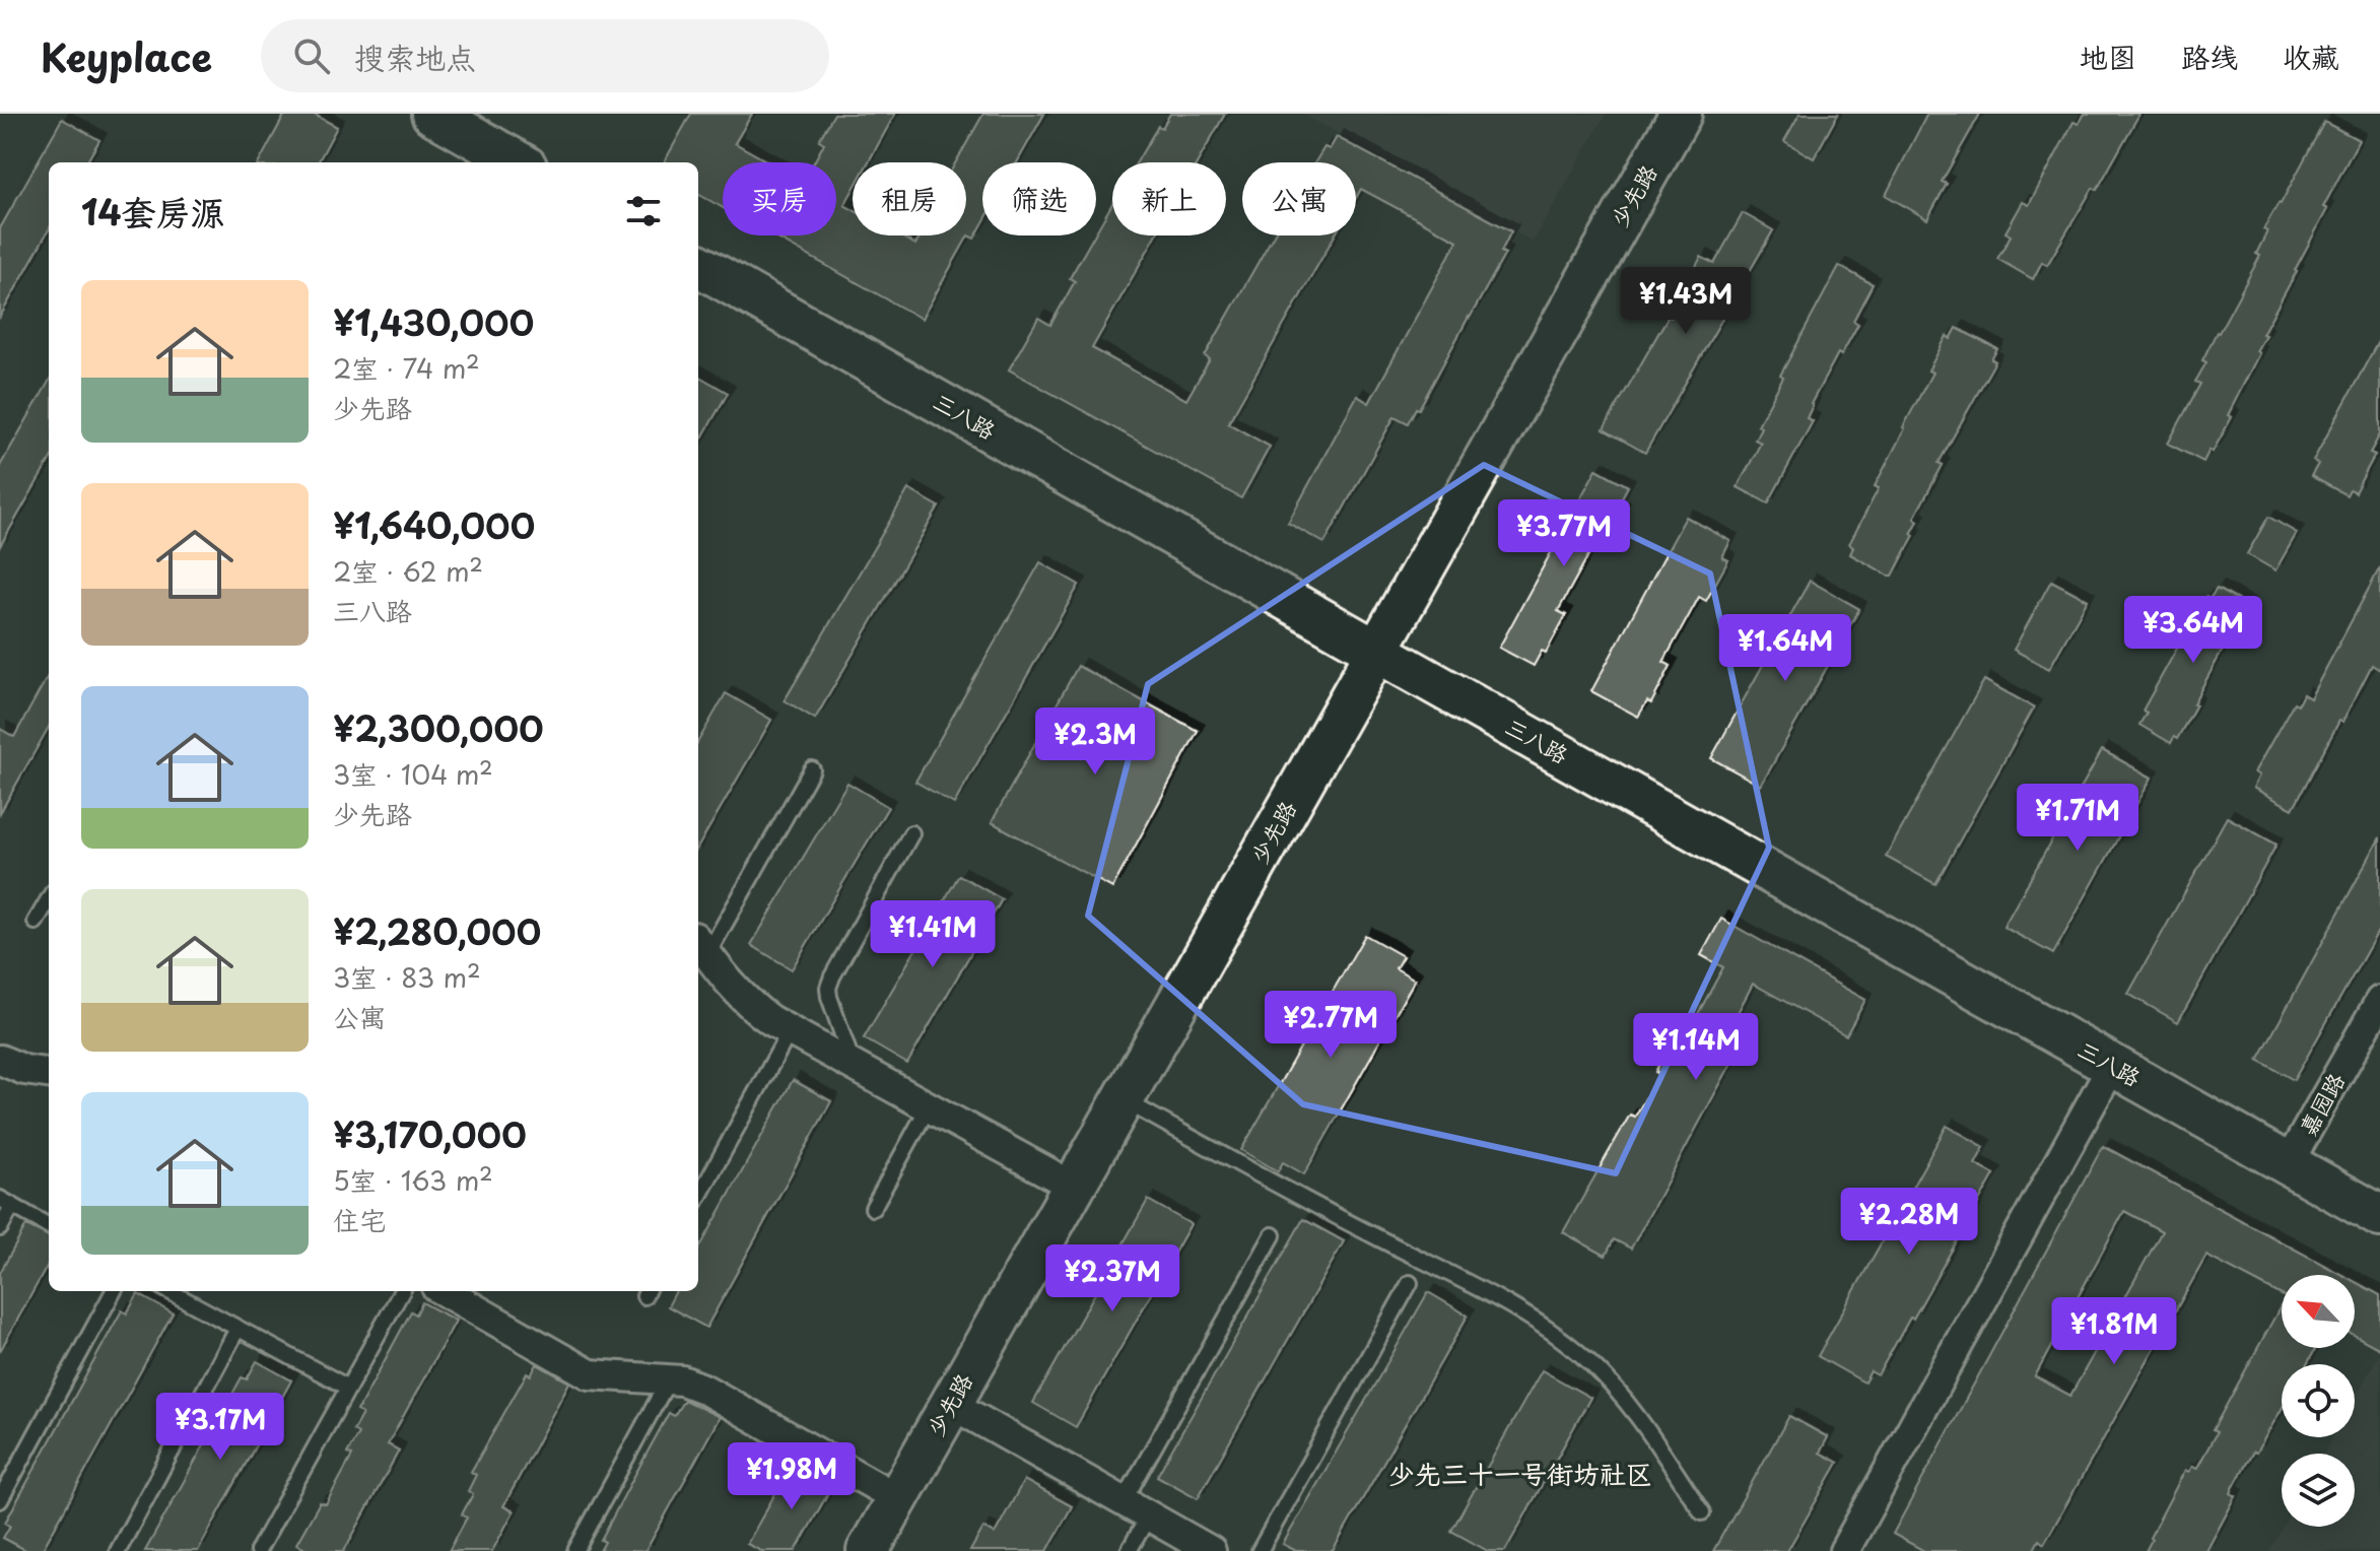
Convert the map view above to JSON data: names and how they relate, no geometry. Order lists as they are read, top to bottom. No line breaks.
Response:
{"streets":{"main road":["少先路","三八路"],"street":["嘉园路"]},"crossings":[["少先路","三八路"],["三八路","嘉园路"]],"districts":["少先三十一号街坊社区"],"north":"top left","page":{"header":"Keyplace","search":"搜索地点","nav":["地图","路线","收藏"],"chip":["买房","租房","筛选","新上","公寓"],"heading":"14套房源","list":[{"name":"¥1,430,000","note":"2室 · 74 m² · 少先路"},{"name":"¥1,640,000","note":"2室 · 62 m² · 三八路"},{"name":"¥2,300,000","note":"3室 · 104 m² · 少先路"},{"name":"¥2,280,000","note":"3室 · 83 m² · 公寓"},{"name":"¥3,170,000","note":"5室 · 163 m² · 住宅"}],"price":["¥1.43M","¥3.77M","¥3.64M","¥1.64M","¥2.3M","¥1.71M","¥1.41M","¥2.77M","¥1.14M","¥2.28M","¥2.37M","¥1.81M","¥3.17M","¥1.98M"]}}
